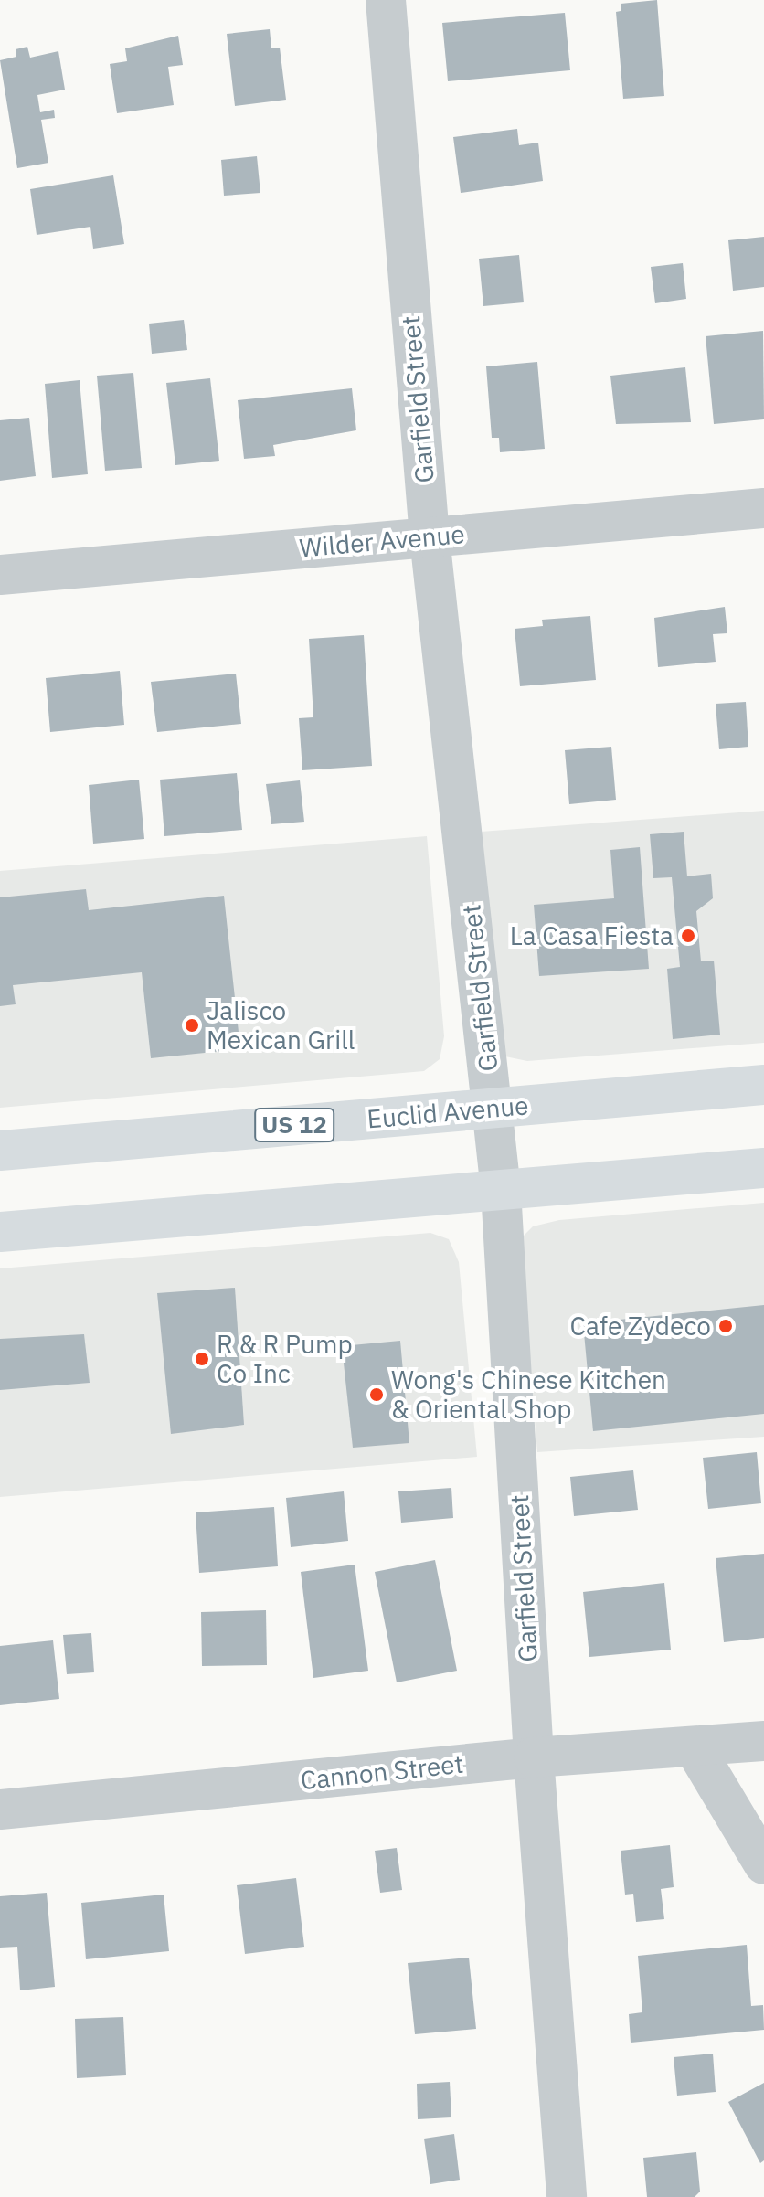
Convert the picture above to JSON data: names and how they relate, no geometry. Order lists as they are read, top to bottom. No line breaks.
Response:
{"streets":{"highway":["Euclid Avenue","US 12"],"street":["Garfield Street","Wilder Avenue","Cannon Street"]},"crossings":[["Garfield Street","Wilder Avenue"],["Garfield Street","Euclid Avenue"],["Garfield Street","Cannon Street"]],"places":["La Casa Fiesta","Jalisco Mexican Grill","Cafe Zydeco","R & R Pump Co Inc","Wong's Chinese Kitchen & Oriental Shop"]}
